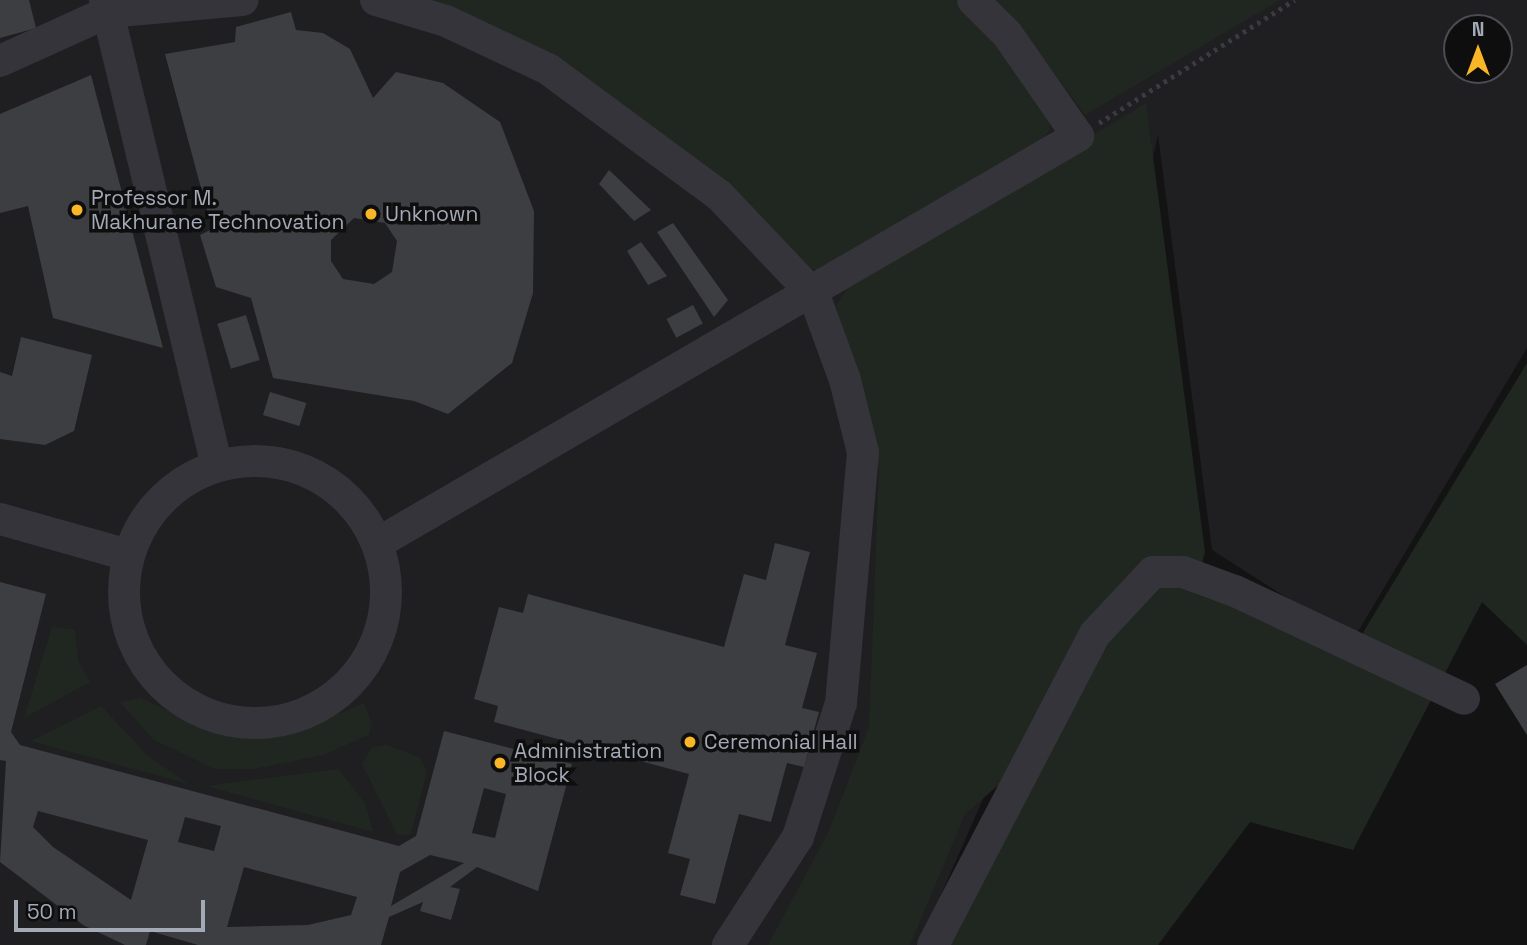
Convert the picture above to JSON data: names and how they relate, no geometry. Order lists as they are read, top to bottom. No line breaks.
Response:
{"places":["Professor M. Makhurane Technovation","Unknown","Ceremonial Hall","Administration Block"],"scale_bar":"50 m","north":"top"}
